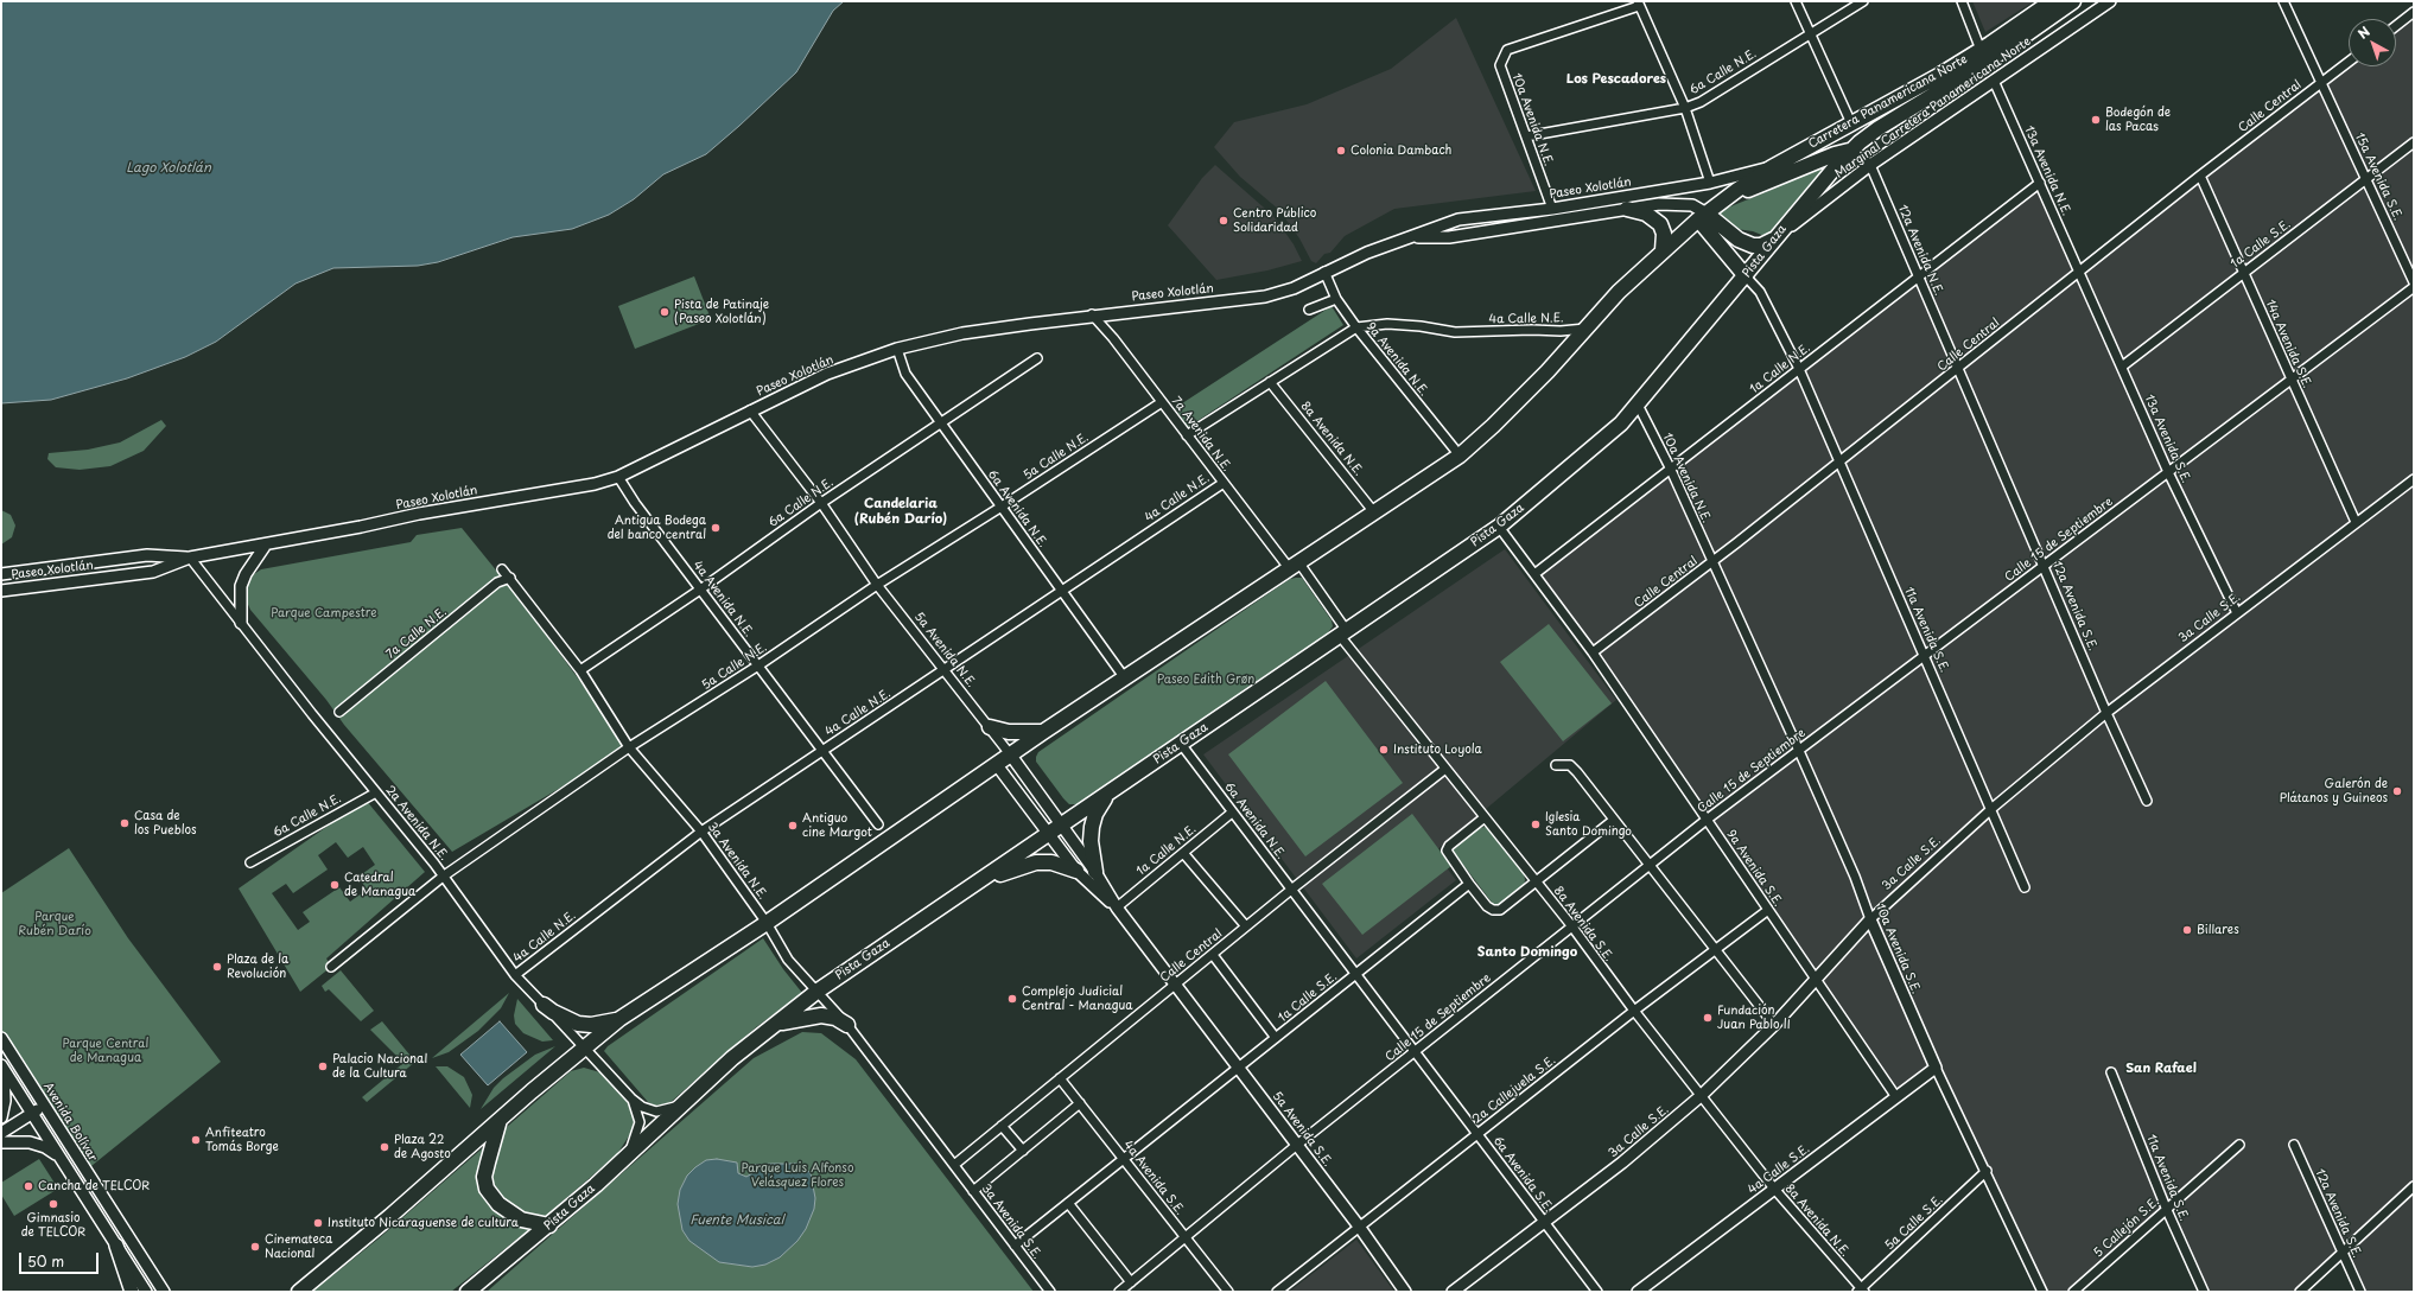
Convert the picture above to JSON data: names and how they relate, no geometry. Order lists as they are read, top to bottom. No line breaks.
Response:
{"streets":{"highway":["Carretera Panamericana Norte","Pista Gaza"],"street":["6a Calle N.E.","Calle Central","Marginal Carretera Panamericana Norte","10a Avenida N.E.","13a Avenida N.E.","15a Avenida S.E.","Paseo Xolotlán","1a Calle S.E.","12a Avenida N.E.","4a Calle N.E.","14a Avenida S.E.","9a Avenida N.E.","1a Calle N.E.","7a Avenida N.E.","8a Avenida N.E.","13a Avenida S.E.","5a Calle N.E.","6a Avenida N.E.","Calle 15 de Septiembre","4a Avenida N.E.","12a Avenida S.E.","3a Calle S.E.","11a Avenida S.E.","7a Calle N.E.","5a Avenida N.E.","2a Avenida N.E.","3a Avenida N.E.","9a Avenida S.E.","8a Avenida S.E.","10a Avenida S.E.","2a Callejuela S.E.","Avenida Bolívar","5a Avenida S.E.","4a Calle S.E.","6a Avenida S.E.","4a Avenida S.E.","3a Avenida S.E.","5a Calle S.E.","5 Callejón S.E."]},"crossings":[["6a Calle N.E.","10a Avenida N.E."],["6a Calle N.E.","6a Avenida N.E."],["6a Calle N.E.","4a Avenida N.E."],["6a Calle N.E.","5a Avenida N.E."],["6a Calle N.E.","2a Avenida N.E."],["6a Calle N.E.","3a Avenida N.E."],["Carretera Panamericana Norte","Paseo Xolotlán"],["Carretera Panamericana Norte","Pista Gaza"],["Calle Central","10a Avenida N.E."],["Calle Central","13a Avenida N.E."],["Calle Central","15a Avenida S.E."],["Calle Central","12a Avenida N.E."],["Calle Central","14a Avenida S.E."],["Calle Central","13a Avenida S.E."],["Calle Central","6a Avenida N.E."],["Calle Central","12a Avenida S.E."],["Calle Central","11a Avenida S.E."],["Calle Central","5a Avenida N.E."],["Calle Central","3a Avenida N.E."],["Calle Central","9a Avenida S.E."],["Calle Central","8a Avenida S.E."],["Calle Central","10a Avenida S.E."],["Calle Central","5a Avenida S.E."],["Calle Central","6a Avenida S.E."],["Calle Central","4a Avenida S.E."],["Calle Central","3a Avenida S.E."],["Marginal Carretera Panamericana Norte","13a Avenida N.E."],["Marginal Carretera Panamericana Norte","12a Avenida N.E."],["Marginal Carretera Panamericana Norte","Pista Gaza"],["10a Avenida N.E.","Paseo Xolotlán"],["10a Avenida N.E.","Pista Gaza"],["10a Avenida N.E.","1a Calle N.E."],["10a Avenida N.E.","10a Avenida S.E."],["13a Avenida N.E.","1a Calle N.E."],["13a Avenida N.E.","13a Avenida S.E."],["15a Avenida S.E.","1a Calle S.E."],["Paseo Xolotlán","9a Avenida N.E."],["Paseo Xolotlán","7a Avenida N.E."],["Paseo Xolotlán","6a Avenida N.E."],["Paseo Xolotlán","4a Avenida N.E."],["Paseo Xolotlán","5a Avenida N.E."],["Paseo Xolotlán","2a Avenida N.E."],["1a Calle S.E.","14a Avenida S.E."],["1a Calle S.E.","13a Avenida S.E."],["1a Calle S.E.","5a Avenida S.E."],["1a Calle S.E.","6a Avenida S.E."],["1a Calle S.E.","4a Avenida S.E."],["1a Calle S.E.","3a Avenida S.E."],["12a Avenida N.E.","1a Calle N.E."],["12a Avenida N.E.","12a Avenida S.E."],["Pista Gaza","7a Avenida N.E."],["Pista Gaza","6a Avenida N.E."],["Pista Gaza","11a Avenida S.E."],["Pista Gaza","5a Avenida N.E."],["Pista Gaza","2a Avenida N.E."],["Pista Gaza","3a Avenida N.E."],["Pista Gaza","8a Avenida S.E."],["4a Calle N.E.","9a Avenida N.E."],["4a Calle N.E.","7a Avenida N.E."],["4a Calle N.E.","8a Avenida N.E."],["4a Calle N.E.","6a Avenida N.E."],["4a Calle N.E.","4a Avenida N.E."],["4a Calle N.E.","5a Avenida N.E."],["4a Calle N.E.","2a Avenida N.E."],["4a Calle N.E.","3a Avenida N.E."],["14a Avenida S.E.","Calle 15 de Septiembre"],["14a Avenida S.E.","3a Calle S.E."],["1a Calle N.E.","6a Avenida N.E."],["1a Calle N.E.","11a Avenida S.E."],["1a Calle N.E.","5a Avenida N.E."],["7a Avenida N.E.","5a Calle N.E."],["7a Avenida N.E.","8a Avenida S.E."],["8a Avenida N.E.","3a Calle S.E."],["8a Avenida N.E.","8a Avenida S.E."],["8a Avenida N.E.","4a Calle S.E."],["8a Avenida N.E.","5a Calle S.E."],["13a Avenida S.E.","Calle 15 de Septiembre"],["13a Avenida S.E.","3a Calle S.E."],["5a Calle N.E.","6a Avenida N.E."],["5a Calle N.E.","4a Avenida N.E."],["5a Calle N.E.","5a Avenida N.E."],["5a Calle N.E.","2a Avenida N.E."],["5a Calle N.E.","3a Avenida N.E."],["6a Avenida N.E.","6a Avenida S.E."],["Calle 15 de Septiembre","12a Avenida S.E."],["Calle 15 de Septiembre","11a Avenida S.E."],["Calle 15 de Septiembre","9a Avenida S.E."],["Calle 15 de Septiembre","8a Avenida S.E."],["Calle 15 de Septiembre","10a Avenida S.E."],["Calle 15 de Septiembre","5a Avenida S.E."],["Calle 15 de Septiembre","6a Avenida S.E."],["Calle 15 de Septiembre","4a Avenida S.E."],["12a Avenida S.E.","3a Calle S.E."],["3a Calle S.E.","11a Avenida S.E."],["3a Calle S.E.","9a Avenida S.E."],["3a Calle S.E.","8a Avenida S.E."],["3a Calle S.E.","10a Avenida S.E."],["3a Calle S.E.","6a Avenida S.E."],["11a Avenida S.E.","5 Callejón S.E."],["7a Calle N.E.","3a Avenida N.E."],["5a Avenida N.E.","5a Avenida S.E."],["3a Avenida N.E.","3a Avenida S.E."],["9a Avenida S.E.","2a Callejuela S.E."],["9a Avenida S.E.","4a Calle S.E."],["8a Avenida S.E.","2a Callejuela S.E."],["10a Avenida S.E.","4a Calle S.E."],["10a Avenida S.E.","5a Calle S.E."],["2a Callejuela S.E.","5a Avenida S.E."],["2a Callejuela S.E.","6a Avenida S.E."]],"districts":["Los Pescadores","Candelaria (Rubén Darío)","Santo Domingo","San Rafael"],"water":["Lago Xolotlán","Fuente Musical"],"parks":["Parque Campestre","Paseo Edith Grøn","Parque Rubén Darío","Parque Central de Managua","Parque Luis Alfonso Velásquez Flores"],"places":["Bodegón de las Pacas","Colonia Dambach","Centro Público Solidaridad","Pista de Patinaje (Paseo Xolotlán)","Antigua Bodega del banco central","Instituto Loyola","Galerón de Plátanos y Guineos","Casa de los Pueblos","Iglesia Santo Domingo","Antiguo cine Margot","Catedral de Managua","Billares","Plaza de la Revolución","Complejo Judicial Central - Managua","Fundación Juan Pablo II","Palacio Nacional de la Cultura","Anfiteatro Tomás Borge","Plaza 22 de Agosto","Cancha de TELCOR","Gimnasio de TELCOR","Instituto Nicaraguense de cultura","Cinemateca Nacional"],"scale_bar":"50 m","north":"top left"}
